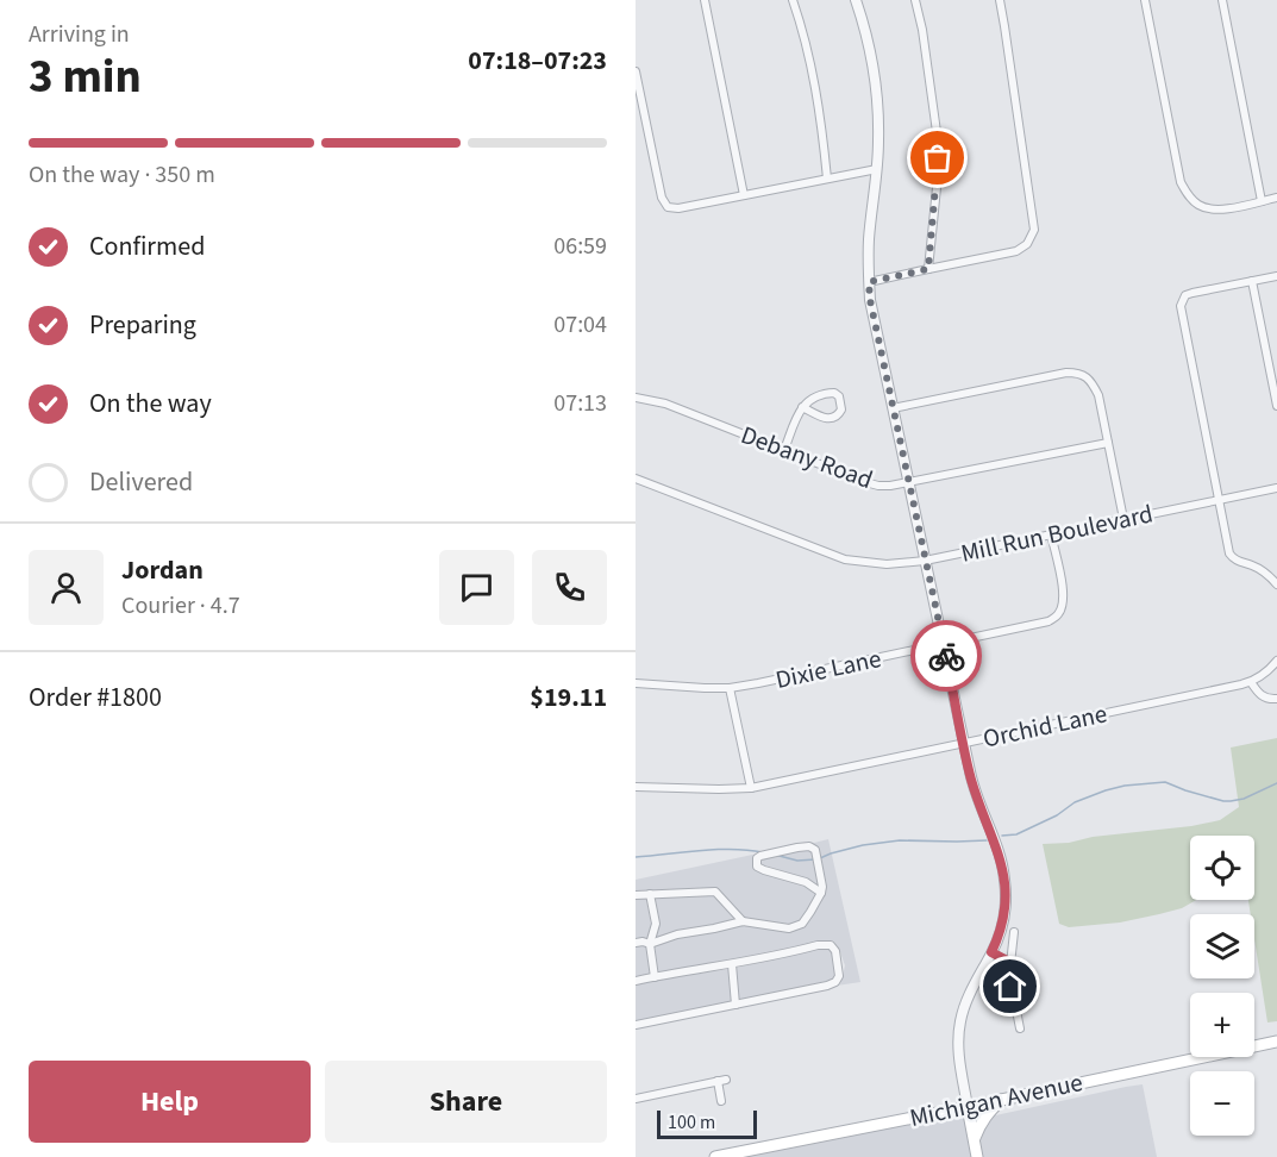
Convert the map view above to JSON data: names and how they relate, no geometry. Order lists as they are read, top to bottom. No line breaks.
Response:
{"streets":{"main road":["Michigan Avenue"],"street":["Debany Road","Mill Run Boulevard","Dixie Lane","Orchid Lane"]},"crossings":[["Mill Run Boulevard","Dixie Lane"]],"scale_bar":"100 m","page":{"heading":["3 min","Arriving in","07:18–07:23"],"panel":["Jordan","Courier · 4.7","Order #1800","$19.11"],"bar":"On the way · 350 m","list":[["Confirmed","06:59"],["Preparing","07:04"],["On the way","07:13"],"Delivered"],"map_buttons":["+","−"],"buttons":["Help","Share"],"scale":"100 m"}}
